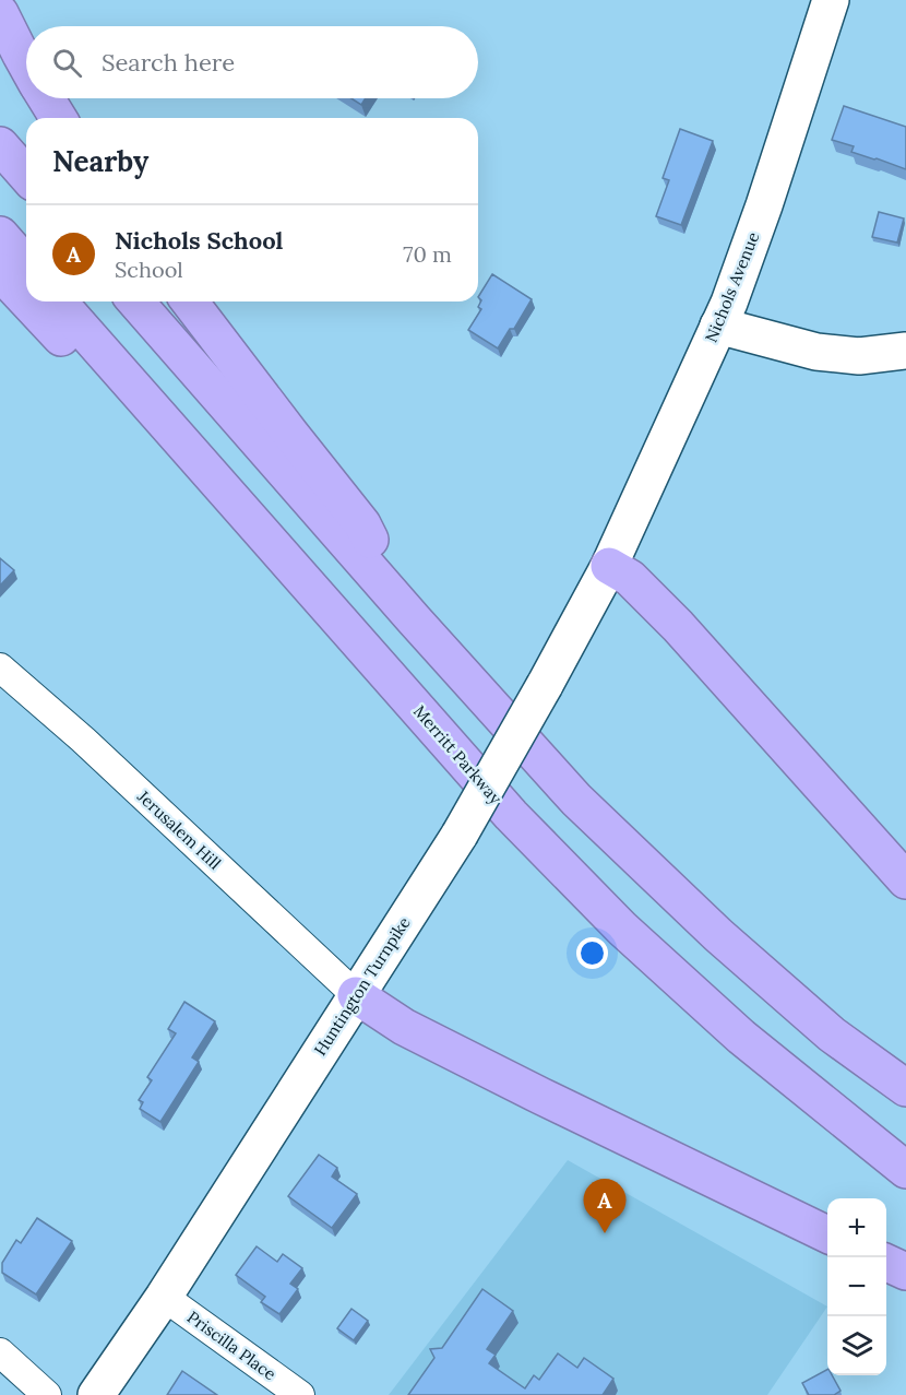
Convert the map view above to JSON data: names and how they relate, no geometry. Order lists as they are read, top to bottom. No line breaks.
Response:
{"streets":{"highway":["Merritt Parkway"],"main road":["Nichols Avenue","Huntington Turnpike"],"street":["Jerusalem Hill","Priscilla Place"]},"crossings":[["Nichols Avenue","Huntington Turnpike"],["Jerusalem Hill","Huntington Turnpike"],["Huntington Turnpike","Priscilla Place"]],"page":{"search":"Search here","heading":"Nearby","list":[{"mark":"A","name":"Nichols School","note":"School","value":"70 m"}],"pins":"A","map_buttons":["+","−"]}}
